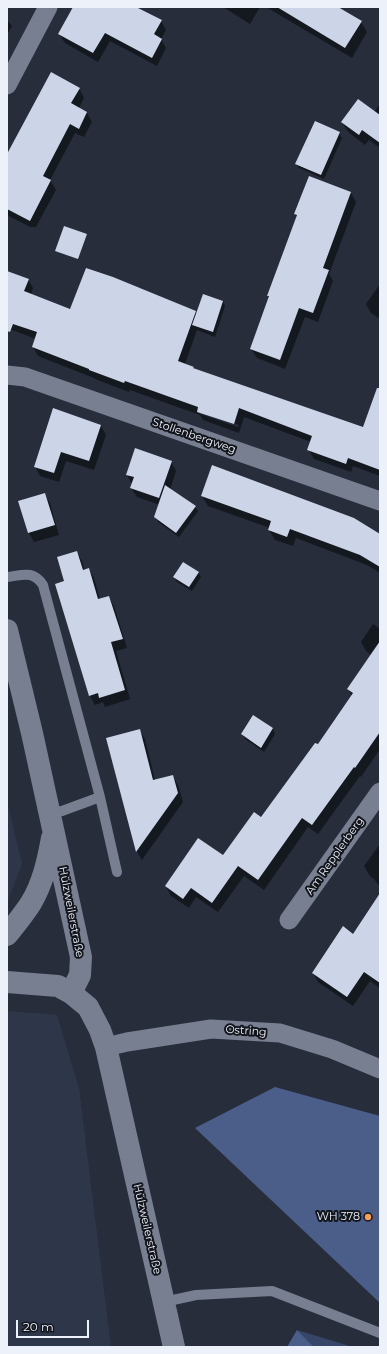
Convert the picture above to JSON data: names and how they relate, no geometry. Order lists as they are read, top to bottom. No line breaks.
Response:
{"streets":{"street":["Stollenbergweg","Am Repplerberg","Hülzweilerstraße","Ostring"]},"crossings":[["Hülzweilerstraße","Ostring"]],"places":["WH 378"],"scale_bar":"20 m"}
